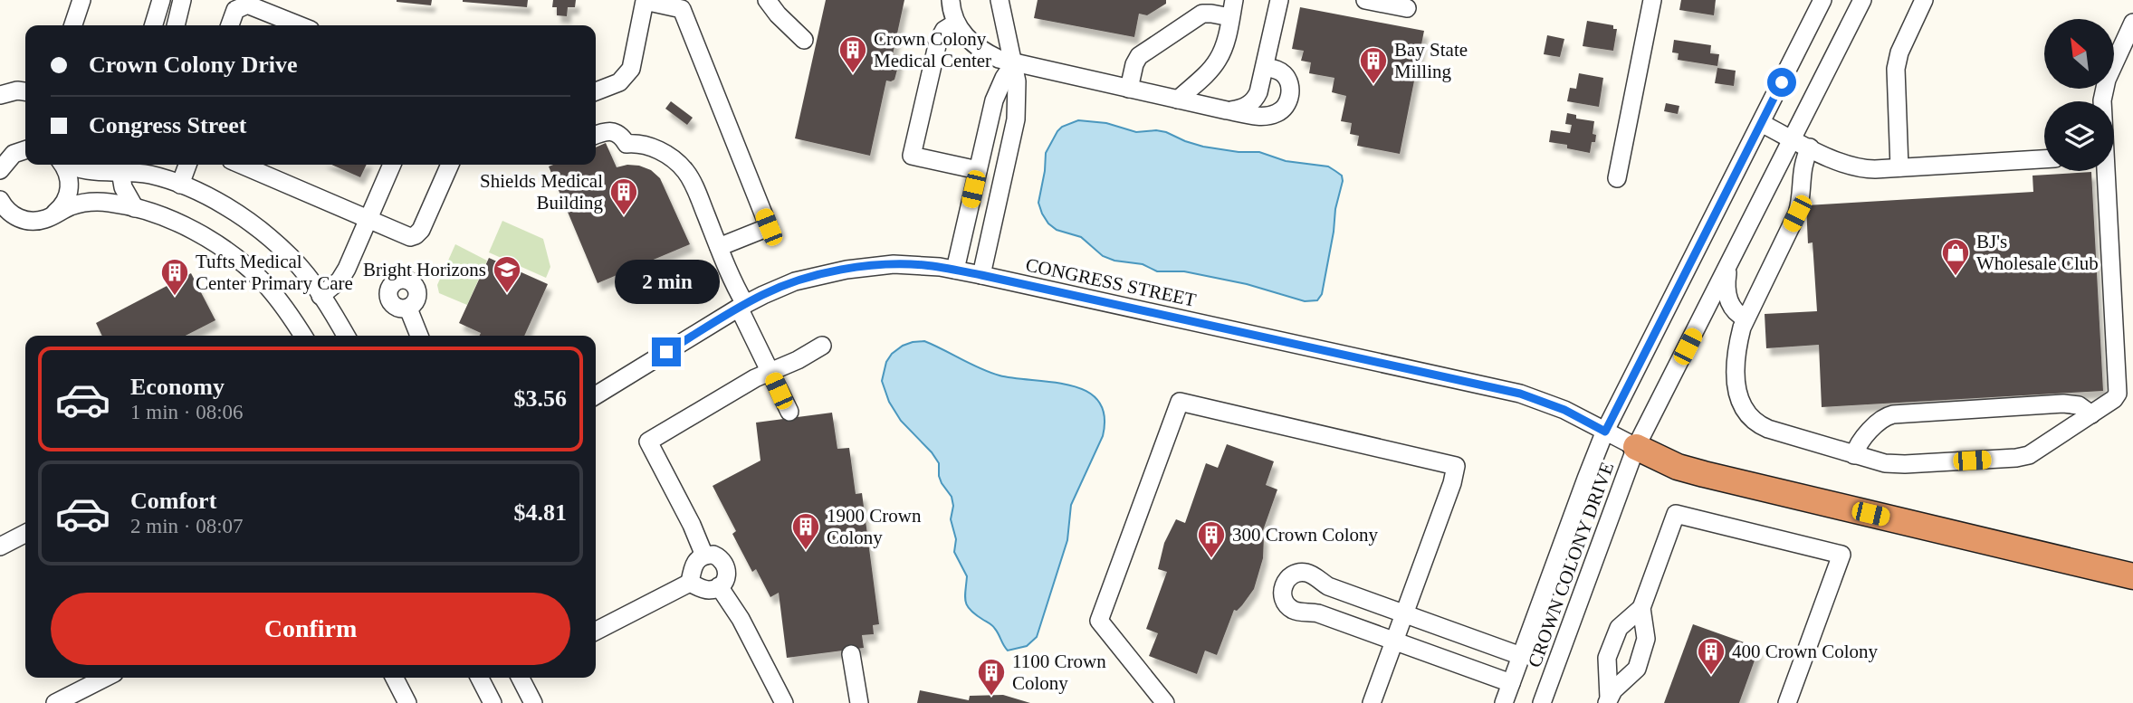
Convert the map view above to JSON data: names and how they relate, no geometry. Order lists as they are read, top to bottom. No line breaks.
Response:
{"streets":{"street":["CONGRESS STREET","CROWN COLONY DRIVE"]},"crossings":[["CONGRESS STREET","CROWN COLONY DRIVE"]],"places":{"building":["Crown Colony Medical Center","Bay State Milling","Shields Medical Building","Tufts Medical Center Primary Care","1900 Crown Colony","300 Crown Colony","400 Crown Colony","1100 Crown Colony"],"shop":["BJ's Wholesale Club"],"school or university":["Bright Horizons"]},"north":"top left","page":{"banner":["Crown Colony Drive","Congress Street"],"bubble":"2 min","list":[{"name":"Economy","note":"1 min · 08:06","value":"$3.56"},{"name":"Comfort","note":"2 min · 08:07","value":"$4.81"}],"buttons":"Confirm"}}
